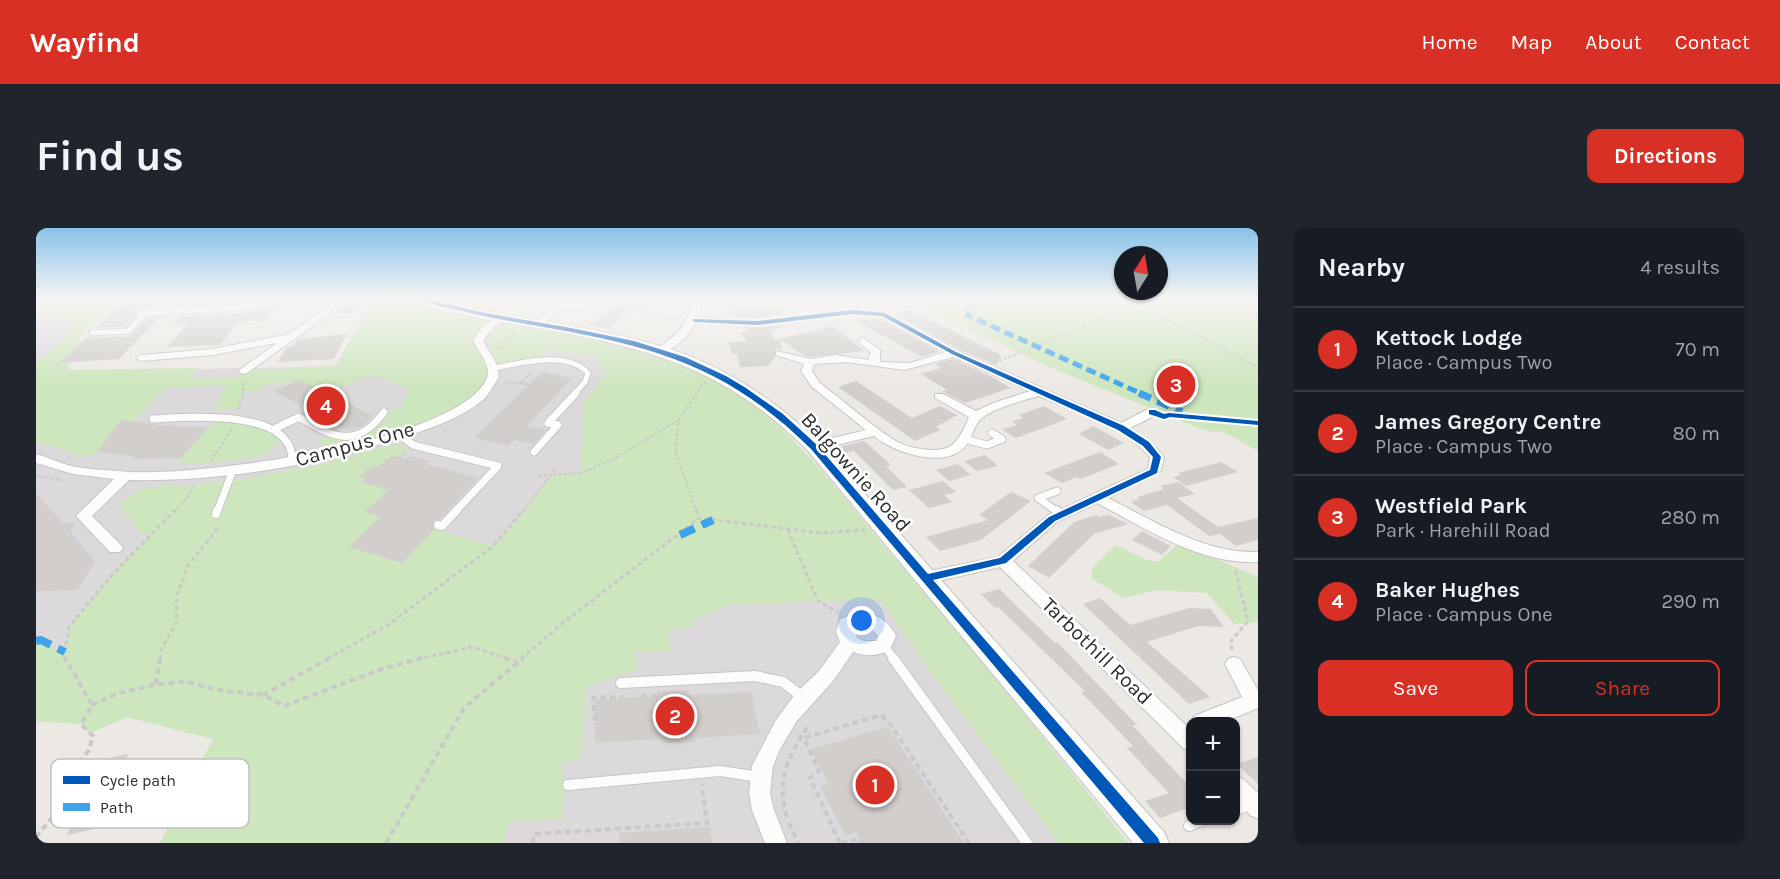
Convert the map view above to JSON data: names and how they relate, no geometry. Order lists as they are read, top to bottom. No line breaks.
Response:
{"streets":{"street":["Campus One","Balgownie Road","Tarbothill Road"]},"legend":["Cycle path","Path"],"north":"top","page":{"header":"Wayfind","nav":["Home","Map","About","Contact"],"buttons":["Directions",["Save","Share"]],"title":"Find us","heading":["Nearby","4 results"],"list":[{"mark":"1","name":"Kettock Lodge","note":"Place · Campus Two","value":"70 m"},{"mark":"2","name":"James Gregory Centre","note":"Place · Campus Two","value":"80 m"},{"mark":"3","name":"Westfield Park","note":"Park · Harehill Road","value":"280 m"},{"mark":"4","name":"Baker Hughes","note":"Place · Campus One","value":"290 m"}],"pins":["3","4","2","1"],"map_buttons":["+","−"]}}
